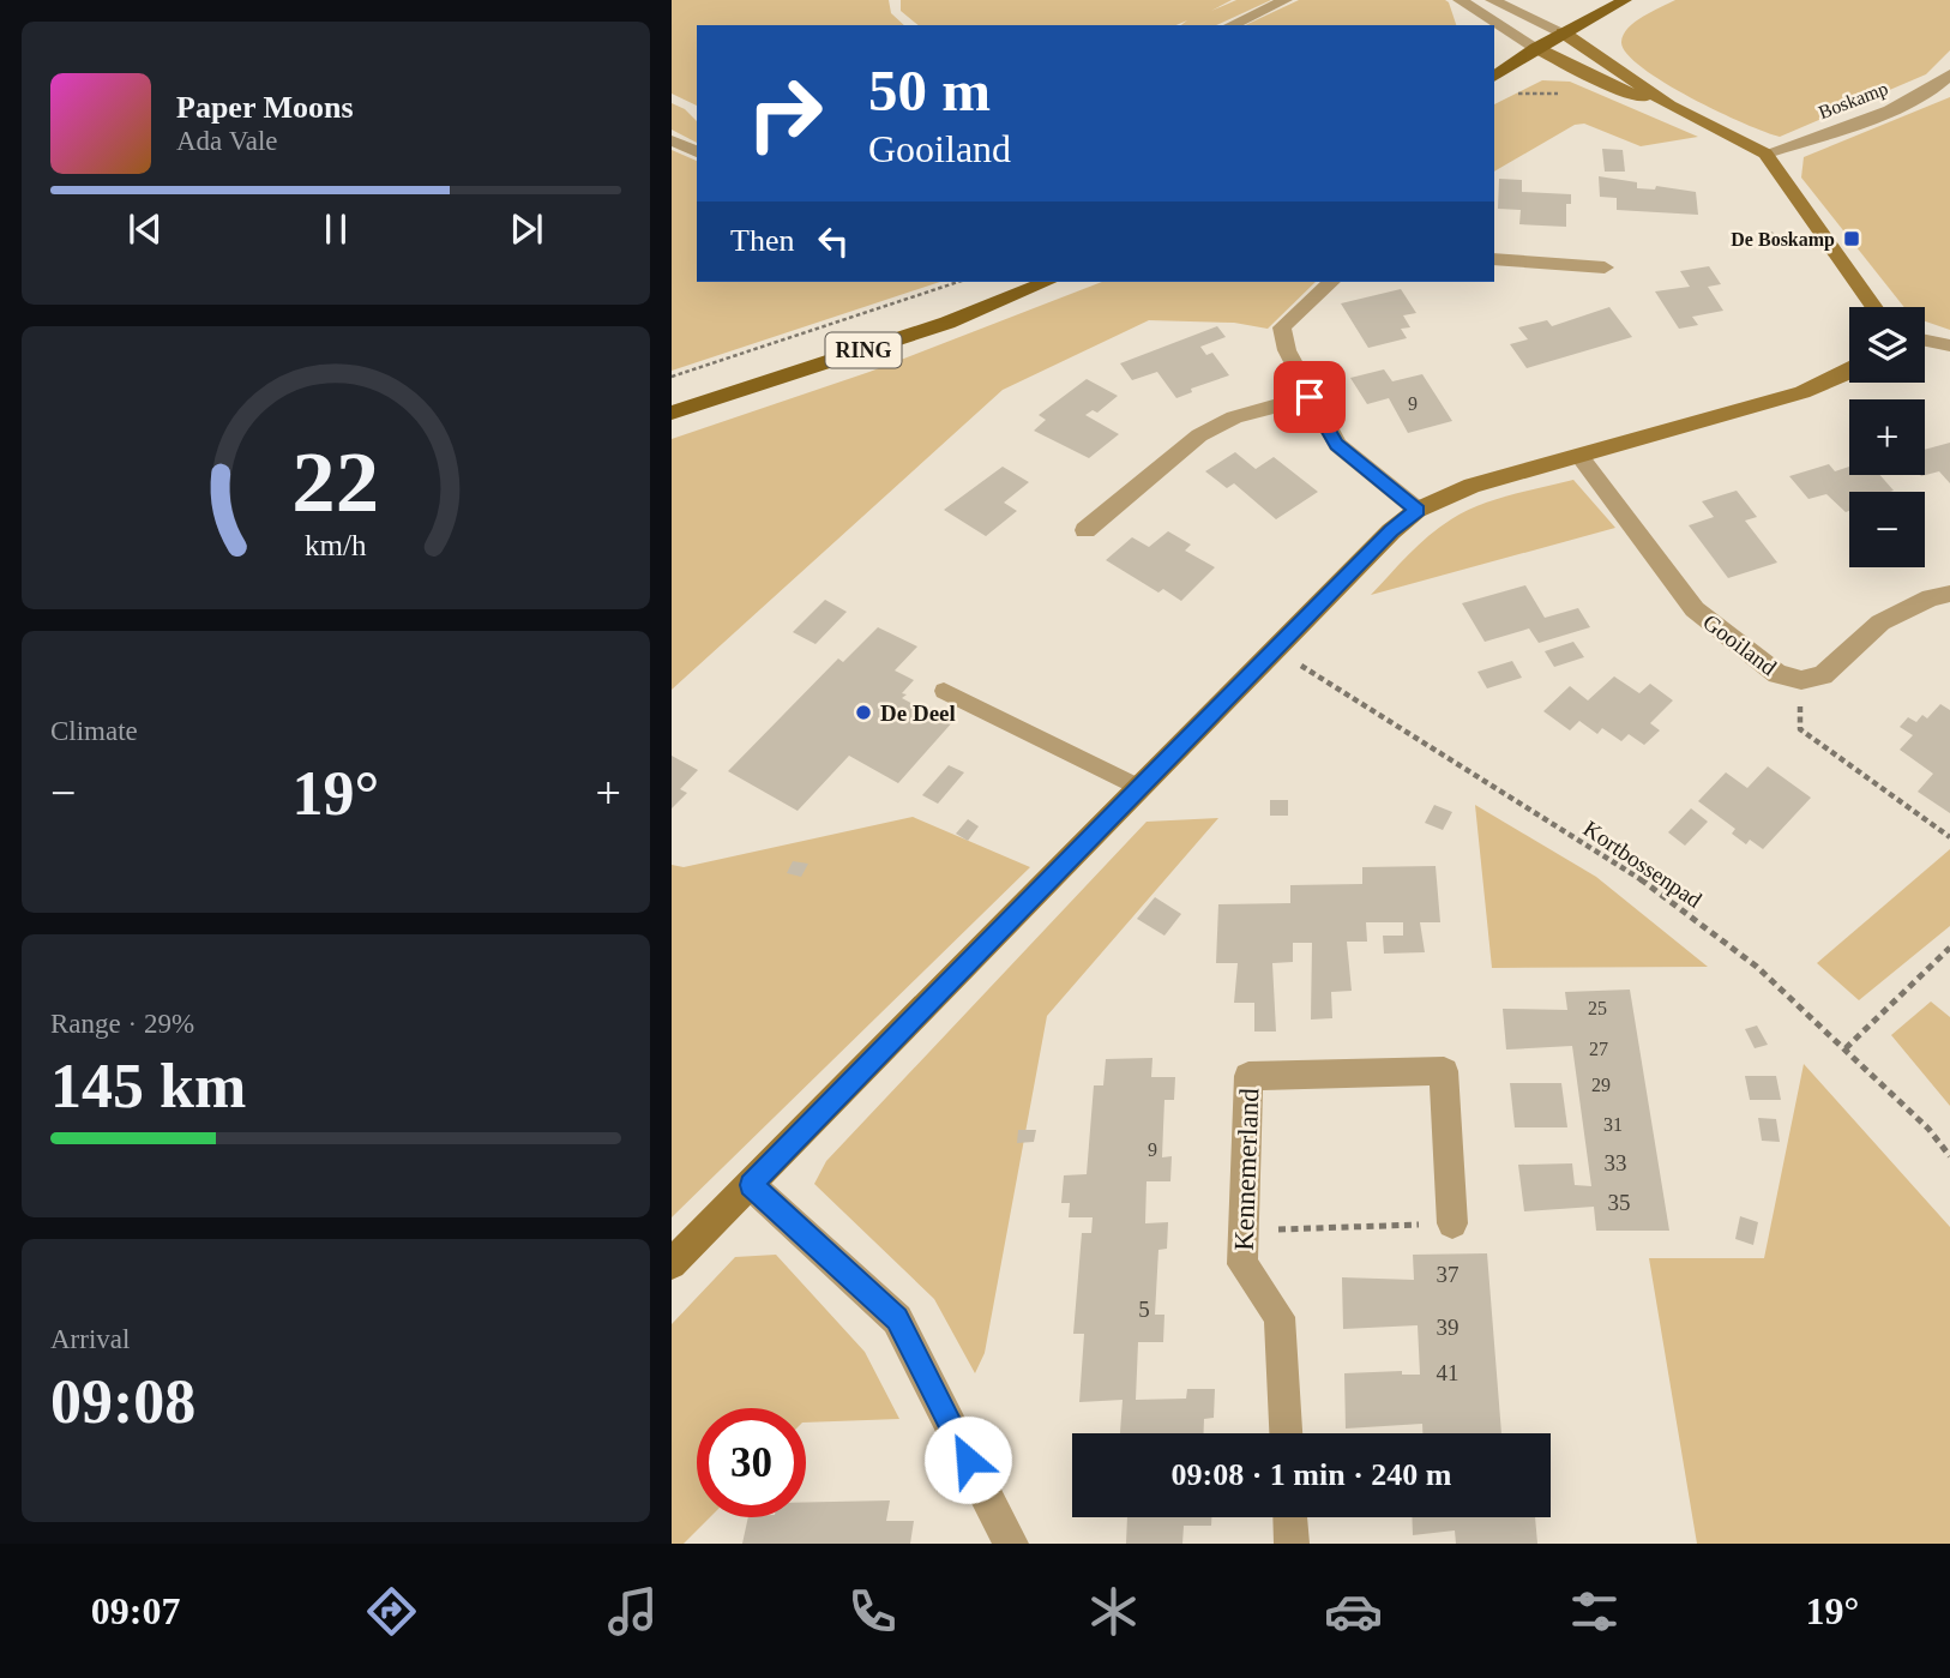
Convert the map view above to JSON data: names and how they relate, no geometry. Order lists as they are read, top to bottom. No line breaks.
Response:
{"streets":{"main road":["RING"],"street":["Boskamp","Gooiland","Kennemerland"],"path":["Kortbossenpad"]},"places":{"transit":["De Boskamp"],"other":["De Deel"]},"house_numbers":["9","25","27","29","31","9","33","35","37","5","39","41"],"page":{"turn":["50 m","Gooiland"],"song":["Paper Moons","Ada Vale"],"then":"Then","map_buttons":["+","−"],"tile":["Climate",["Range · 29%","145 km"],["Arrival","09:08"]],"heat":["−","19°","+"],"limit":"30","trip":"09:08 · 1 min · 240 m","tabs":["09:07","19°"],"gauge":["22","km/h"]}}
